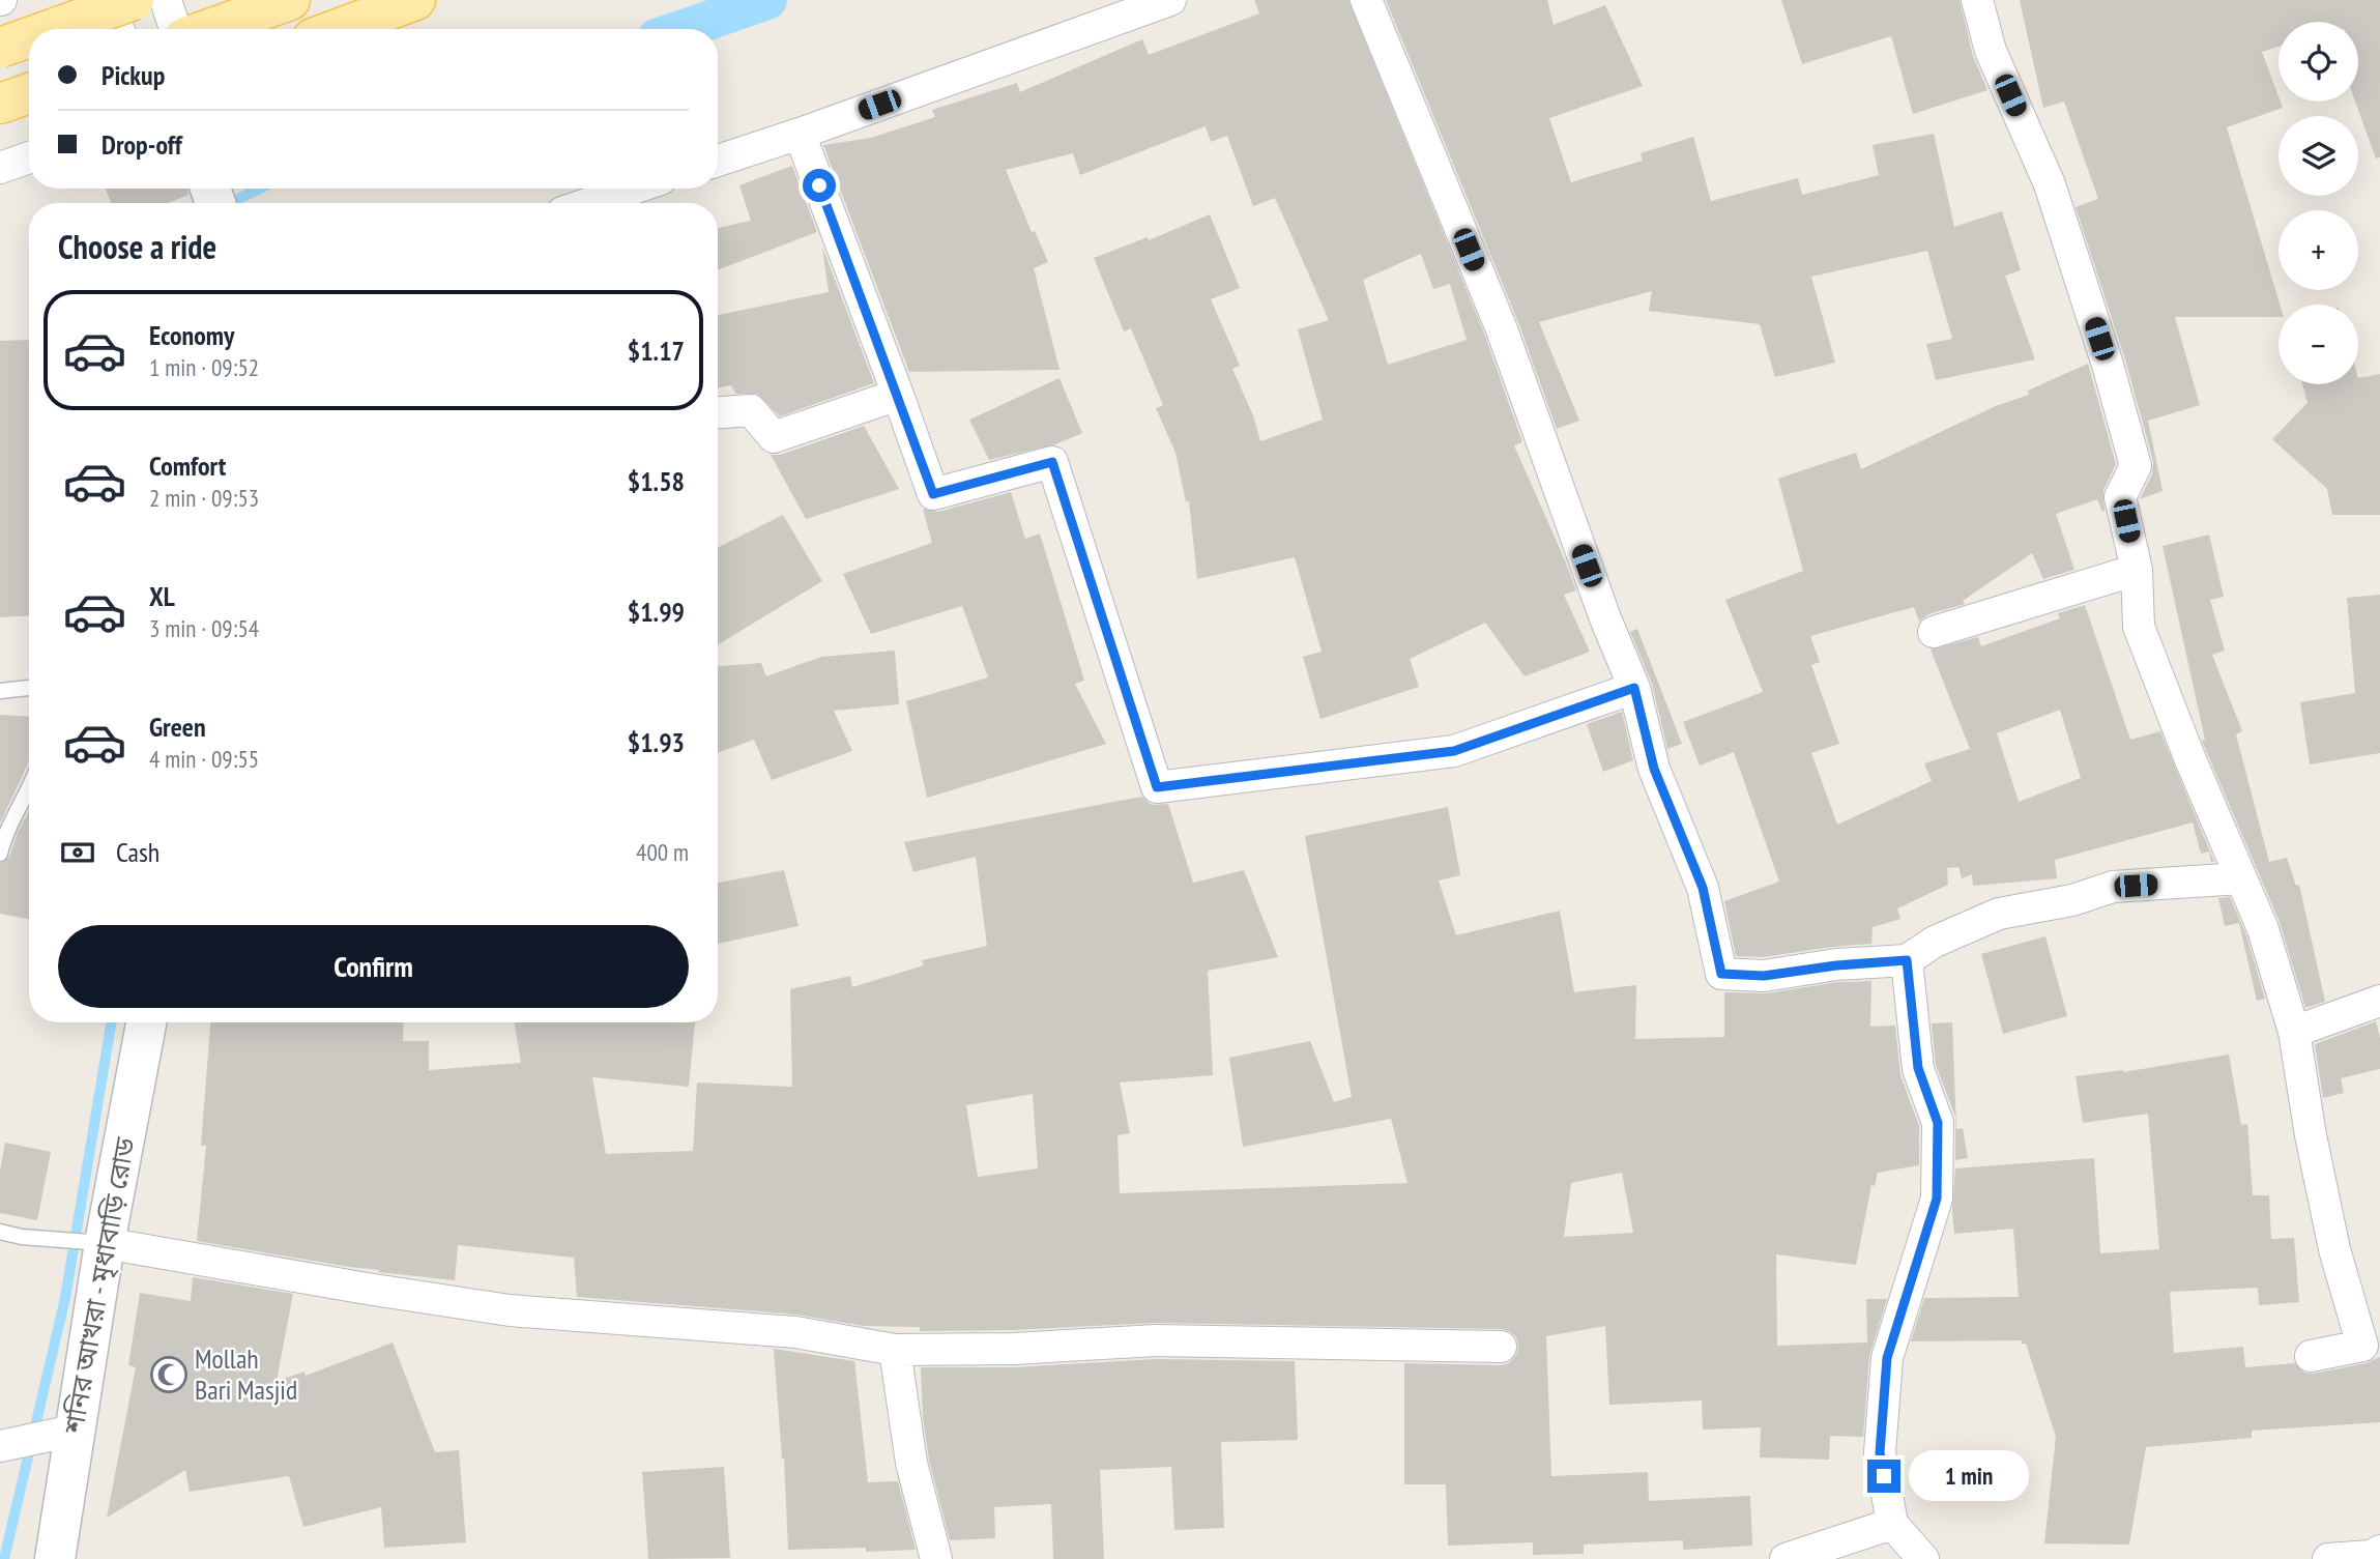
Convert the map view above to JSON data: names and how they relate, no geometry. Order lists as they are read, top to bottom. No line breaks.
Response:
{"streets":{"main road":["শনির আখরা - মৃধাবাড়ি রোড"]},"places":{"mosque":["Mollah Bari Masjid"]},"page":{"map_buttons":["+","−"],"banner":["Pickup","Drop-off"],"heading":"Choose a ride","list":[{"name":"Economy","note":"1 min · 09:52","value":"$1.17"},{"name":"Comfort","note":"2 min · 09:53","value":"$1.58"},{"name":"XL","note":"3 min · 09:54","value":"$1.99"},{"name":"Green","note":"4 min · 09:55","value":"$1.93"}],"pay":["Cash","400 m"],"buttons":"Confirm","bubble":"1 min"}}
